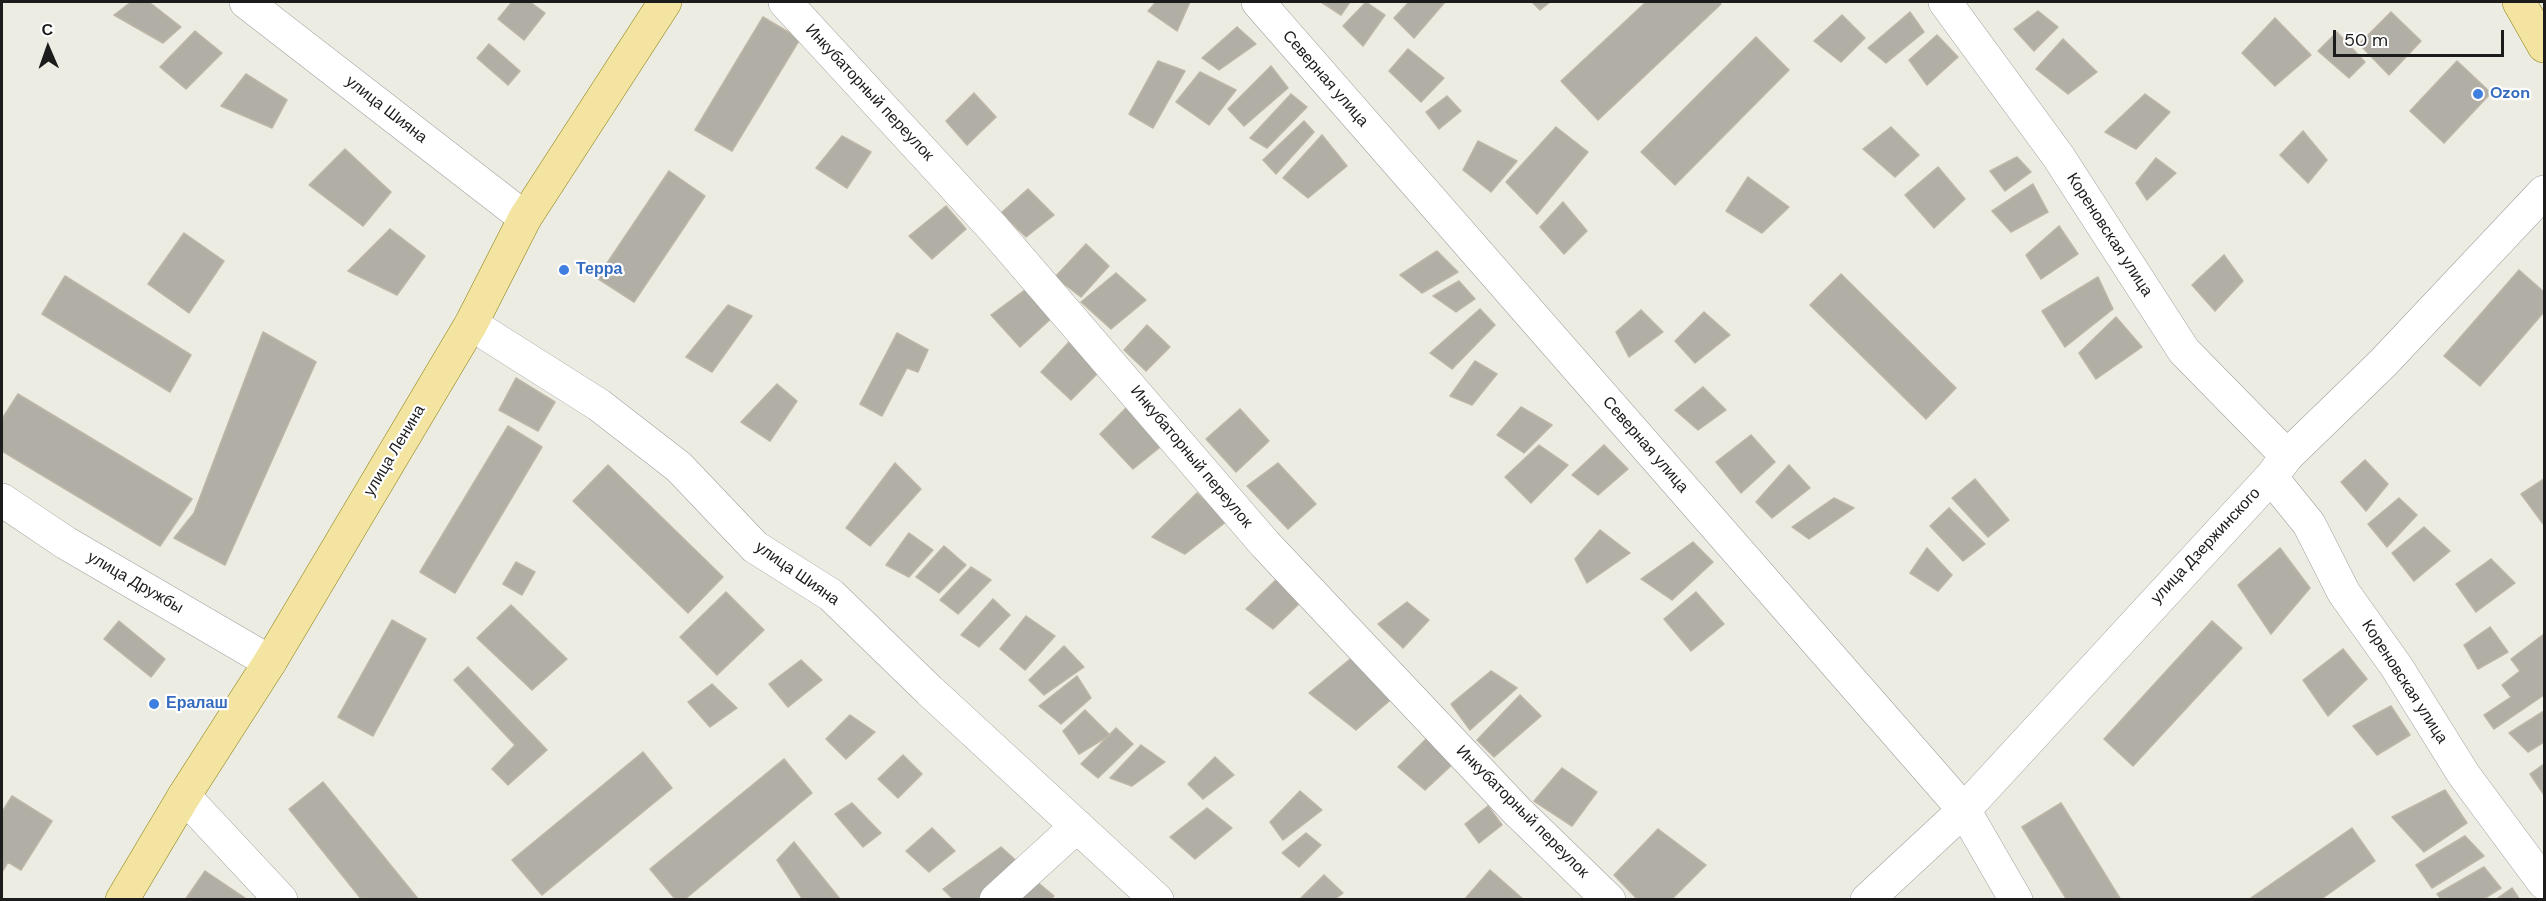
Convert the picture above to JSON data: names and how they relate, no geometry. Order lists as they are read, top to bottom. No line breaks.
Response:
{"streets":{"main road":["улица Ленина"],"street":["Северная улица","Инкубаторный переулок","улица Шияна","Кореновская улица","улица Дзержинского","улица Дружбы"]},"crossings":[["Северная улица","улица Дзержинского"],["улица Шияна","улица Ленина"],["Кореновская улица","улица Дзержинского"],["улица Ленина","улица Дружбы"]],"places":["Ozon","Терра","Ералаш"],"scale_bar":"50 m","north":"top"}
